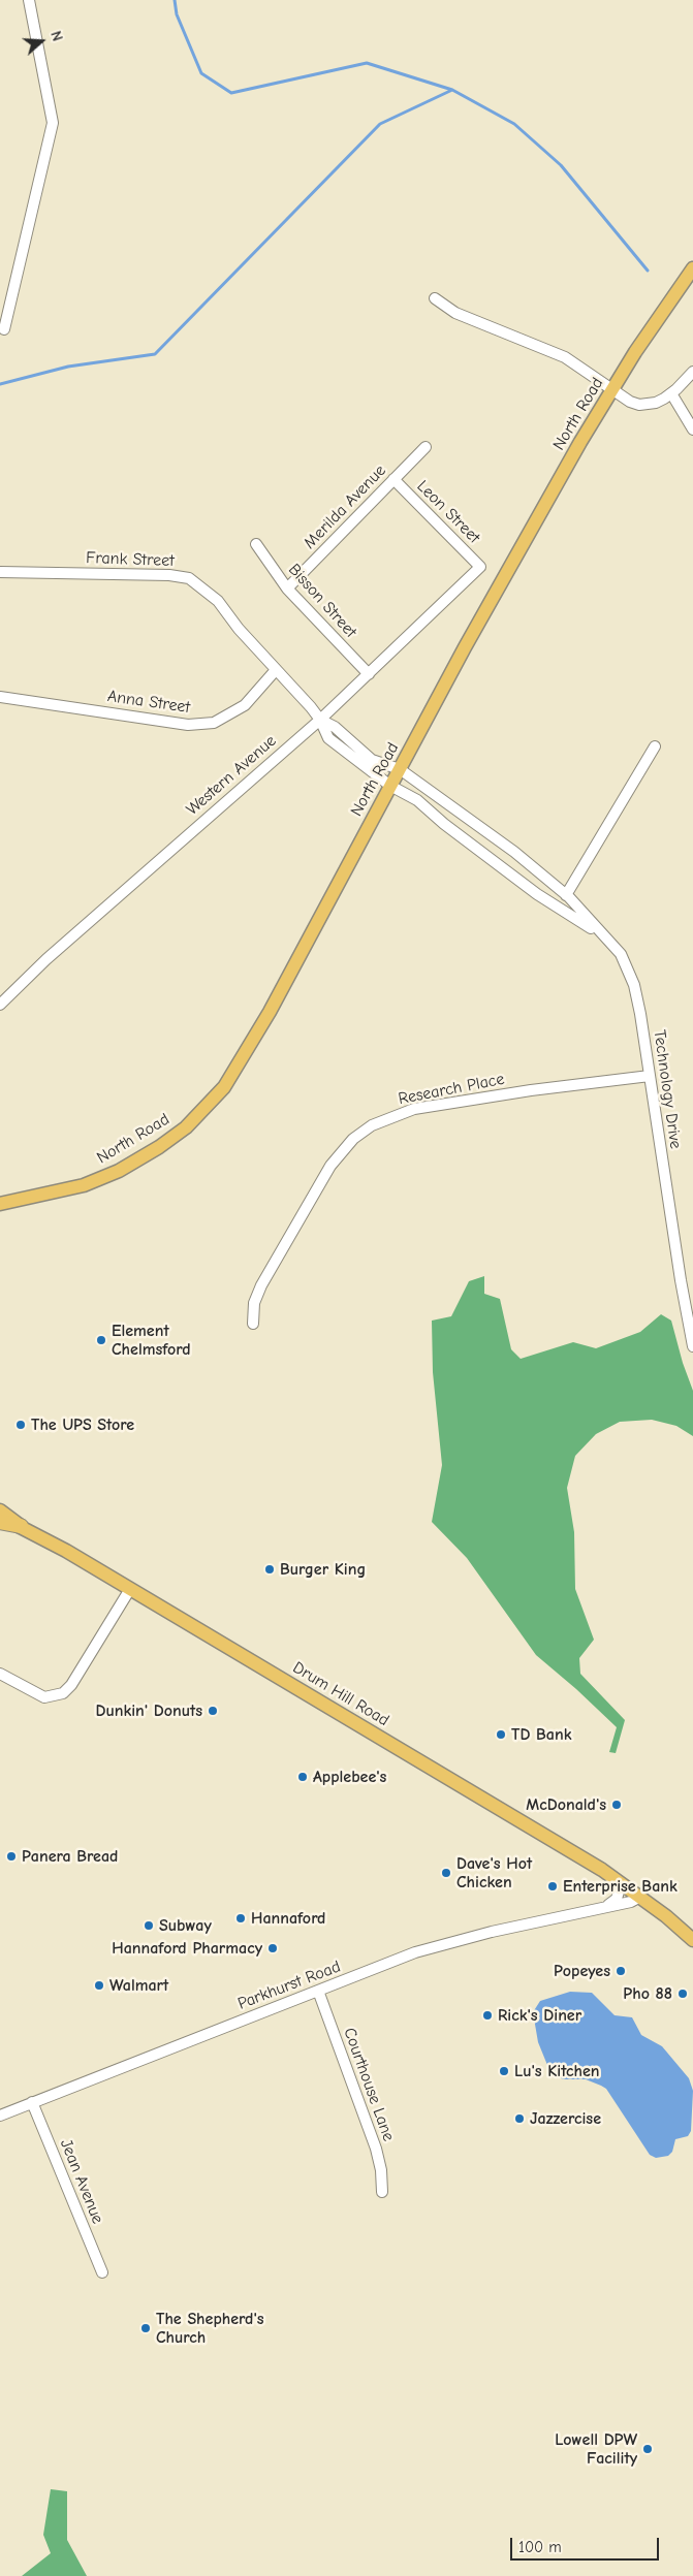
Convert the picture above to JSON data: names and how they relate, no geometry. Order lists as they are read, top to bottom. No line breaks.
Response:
{"streets":{"main road":["North Road","Drum Hill Road"],"street":["Merilda Avenue","Leon Street","Frank Street","Bisson Street","Anna Street","Western Avenue","Research Place","Technology Drive","Parkhurst Road","Courthouse Lane","Jean Avenue"]},"crossings":[["North Road","Frank Street"],["North Road","Technology Drive"],["Merilda Avenue","Leon Street"],["Merilda Avenue","Bisson Street"],["Leon Street","Western Avenue"],["Frank Street","Anna Street"],["Frank Street","Western Avenue"],["Frank Street","Technology Drive"],["Bisson Street","Western Avenue"],["Research Place","Technology Drive"],["Drum Hill Road","Parkhurst Road"],["Parkhurst Road","Courthouse Lane"],["Parkhurst Road","Jean Avenue"]],"places":["Element Chelmsford","The UPS Store","Burger King","Dunkin' Donuts","TD Bank","Applebee's","McDonald's","Panera Bread","Dave's Hot Chicken","Enterprise Bank","Hannaford","Subway","Hannaford Pharmacy","Popeyes","Walmart","Pho 88","Rick's Diner","Lu's Kitchen","Jazzercise","The Shepherd's Church","Lowell DPW Facility"],"scale_bar":"100 m","north":"right"}
